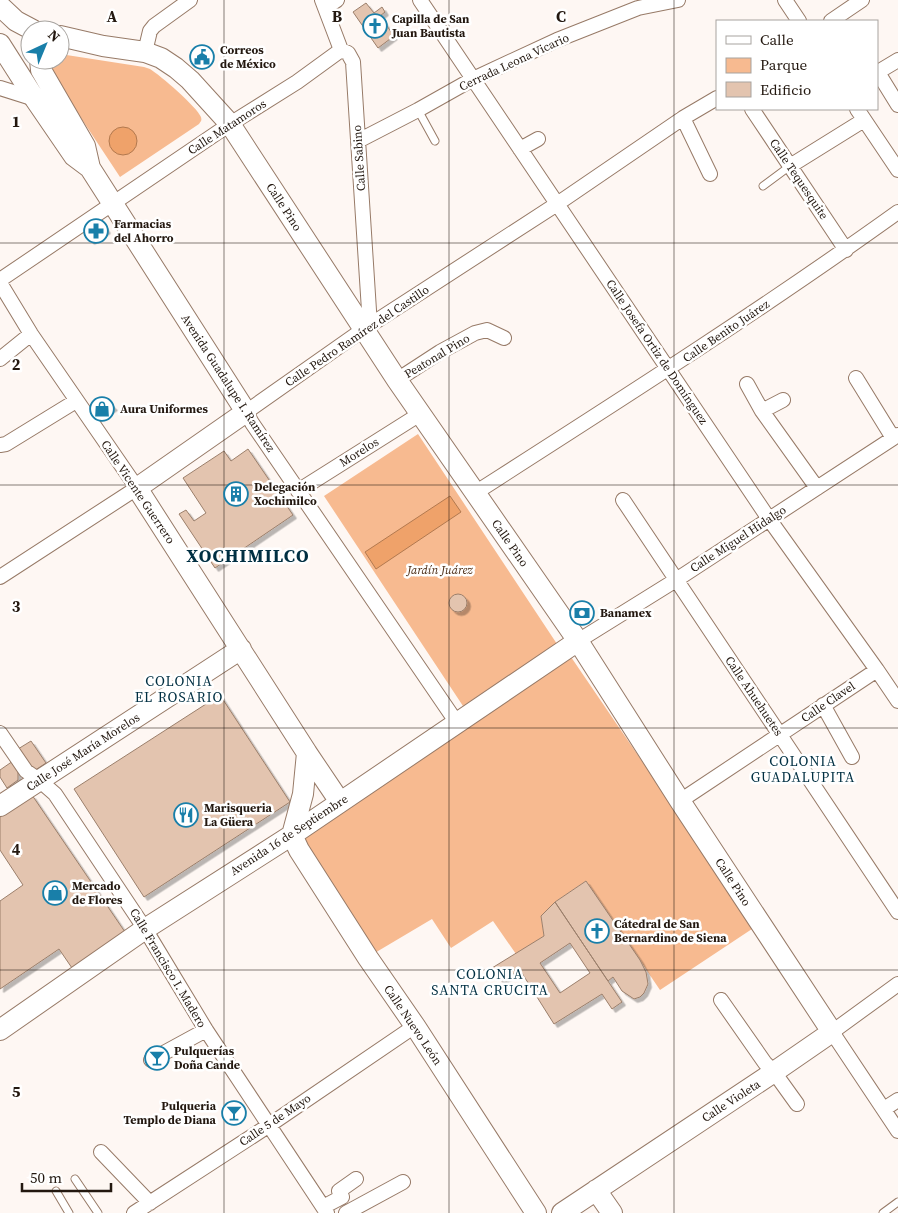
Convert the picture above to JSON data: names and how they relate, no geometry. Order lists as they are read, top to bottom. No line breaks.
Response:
{"streets":{"street":["Cerrada Leona Vicario","Calle Matamoros","Calle Sabino","Calle Tequesquite","Calle Pino","Calle Benito Juárez","Calle Pedro Ramírez del Castillo","Calle Josefa Ortiz de Domínguez","Peatonal Pino","Avenida Guadalupe I. Ramírez","Morelos","Calle Vicente Guerrero","Calle Miguel Hidalgo","Calle Ahuehuetes","Calle Clavel","Calle José María Morelos","Avenida 16 de Septiembre","Calle Francisco I. Madero","Calle Nuevo León","Calle Violeta","Calle 5 de Mayo"]},"crossings":[["Cerrada Leona Vicario","Calle Sabino"],["Cerrada Leona Vicario","Calle Josefa Ortiz de Domínguez"],["Calle Matamoros","Calle Sabino"],["Calle Matamoros","Calle Pino"],["Calle Matamoros","Avenida Guadalupe I. Ramírez"],["Calle Matamoros","Calle Vicente Guerrero"],["Calle Sabino","Calle Pino"],["Calle Sabino","Calle Pedro Ramírez del Castillo"],["Calle Tequesquite","Calle Benito Juárez"],["Calle Pino","Calle Benito Juárez"],["Calle Pino","Calle Pedro Ramírez del Castillo"],["Calle Pino","Peatonal Pino"],["Calle Pino","Morelos"],["Calle Pino","Calle Miguel Hidalgo"],["Calle Pino","Calle Clavel"],["Calle Pino","Avenida 16 de Septiembre"],["Calle Pino","Calle Violeta"],["Calle Benito Juárez","Calle Josefa Ortiz de Domínguez"],["Calle Pedro Ramírez del Castillo","Calle Josefa Ortiz de Domínguez"],["Calle Pedro Ramírez del Castillo","Avenida Guadalupe I. Ramírez"],["Calle Pedro Ramírez del Castillo","Calle Vicente Guerrero"],["Calle Josefa Ortiz de Domínguez","Calle Miguel Hidalgo"],["Calle Josefa Ortiz de Domínguez","Calle Clavel"],["Avenida Guadalupe I. Ramírez","Morelos"],["Avenida Guadalupe I. Ramírez","Avenida 16 de Septiembre"],["Calle Vicente Guerrero","Calle José María Morelos"],["Calle Vicente Guerrero","Avenida 16 de Septiembre"],["Calle Miguel Hidalgo","Calle Ahuehuetes"],["Calle Miguel Hidalgo","Avenida 16 de Septiembre"],["Calle Ahuehuetes","Calle Clavel"],["Calle José María Morelos","Calle Francisco I. Madero"],["Avenida 16 de Septiembre","Calle Francisco I. Madero"],["Avenida 16 de Septiembre","Calle Nuevo León"],["Calle Francisco I. Madero","Calle 5 de Mayo"],["Calle Nuevo León","Calle 5 de Mayo"]],"districts":["XOCHIMILCO","COLONIA EL ROSARIO","COLONIA GUADALUPITA","COLONIA SANTA CRUCITA"],"parks":["Jardín Juárez"],"places":{"church":["Capilla de San Juan Bautista","Cátedral de San Bernardino de Siena"],"public building":["Correos de México"],"pharmacy":["Farmacias del Ahorro"],"shop":["Aura Uniformes","Mercado de Flores"],"building":["Delegación Xochimilco"],"bank":["Banamex"],"restaurant":["Marisqueria La Güera"],"bar":["Pulquerías Doña Cande","Pulqueria Templo de Diana"]},"legend":["Calle","Parque","Edificio"],"scale_bar":"50 m","north":"top right","grid":{"columns":["A","B","C"],"rows":["1","2","3","4","5"]}}
